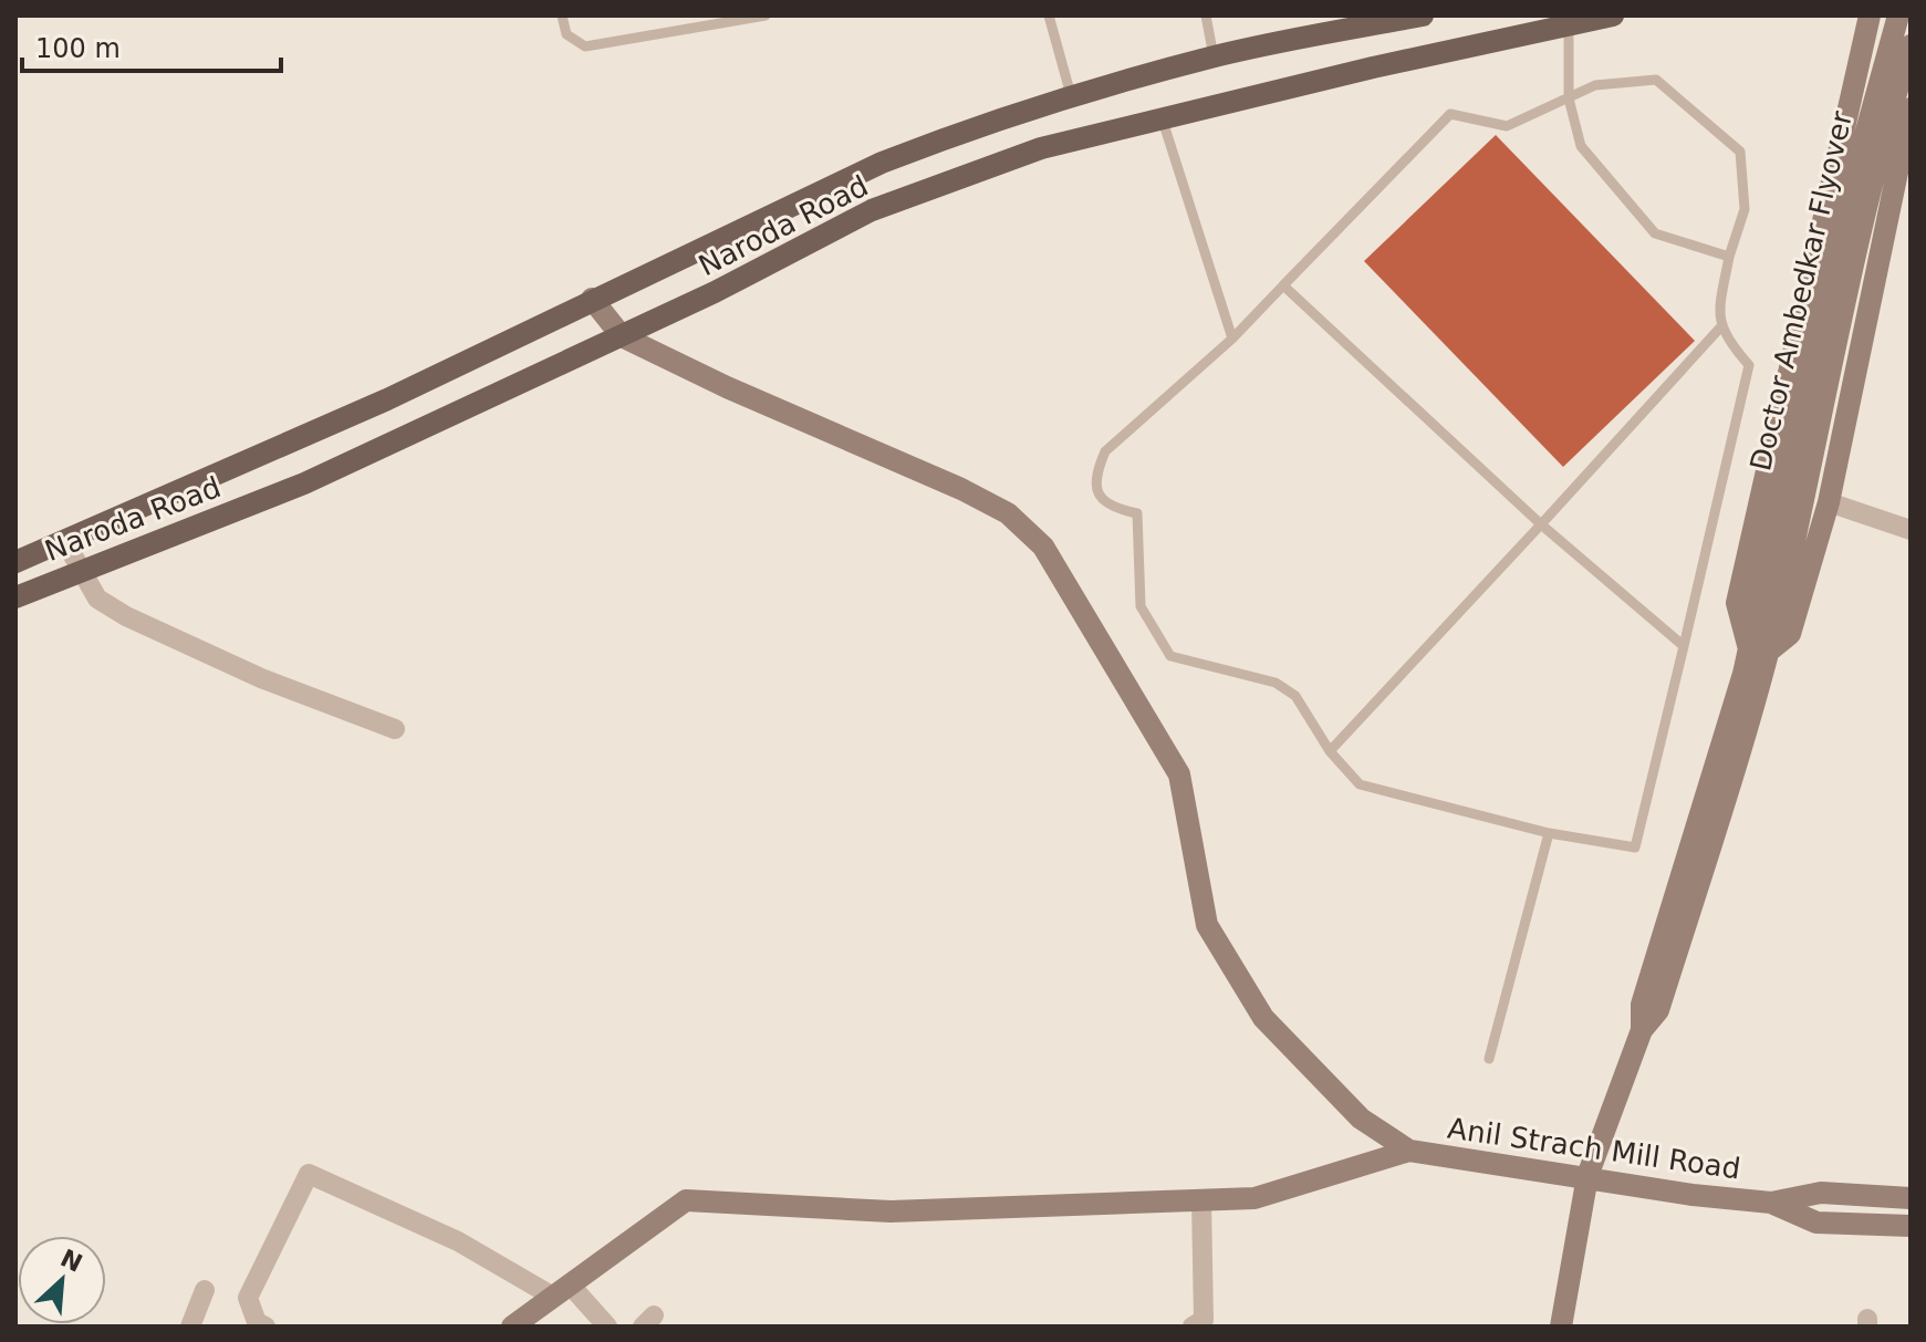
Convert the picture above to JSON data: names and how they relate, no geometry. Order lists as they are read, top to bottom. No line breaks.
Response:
{"streets":{"main road":["Naroda Road"],"street":["Doctor Ambedkar Flyover","Anil Strach Mill Road"]},"scale_bar":"100 m","north":"top right"}
